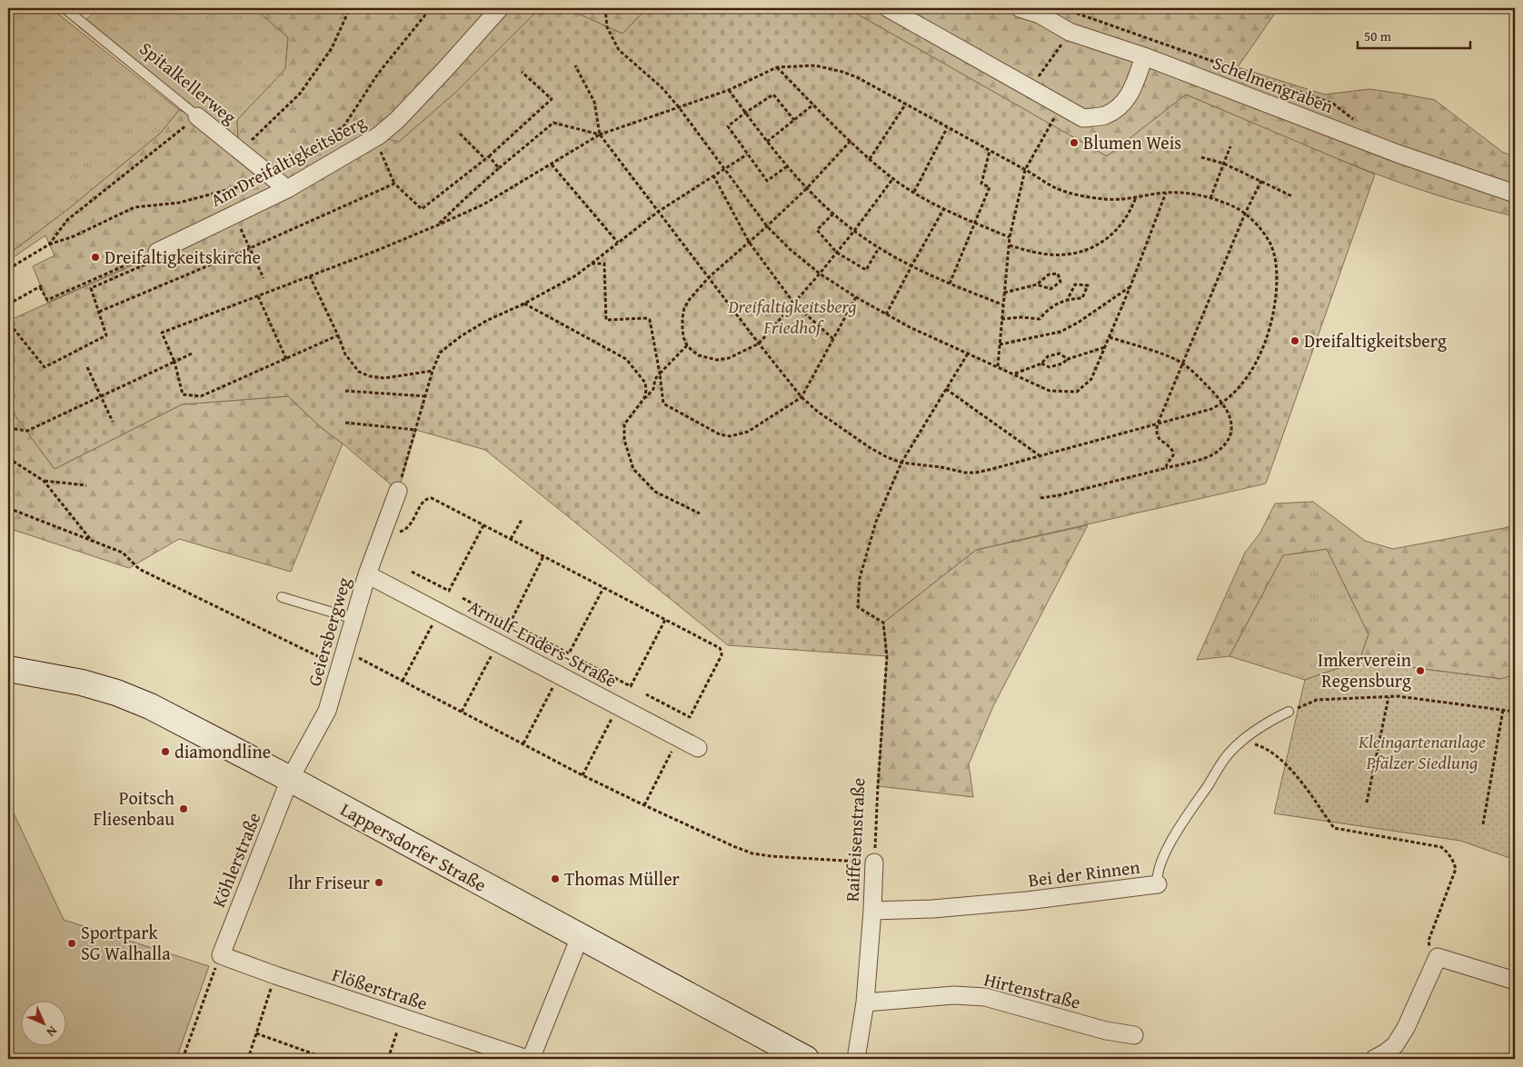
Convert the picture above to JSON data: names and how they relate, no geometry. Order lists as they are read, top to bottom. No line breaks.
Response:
{"streets":{"street":["Spitalkellerweg","Schelmengraben","Am Dreifaltigkeitsberg","Geiersbergweg","Arnulf-Enders-Straße","Raiffeisenstraße","Lappersdorfer Straße","Köhlerstraße","Bei der Rinnen","Flößerstraße","Hirtenstraße"]},"crossings":[["Spitalkellerweg","Am Dreifaltigkeitsberg"],["Geiersbergweg","Arnulf-Enders-Straße"],["Geiersbergweg","Lappersdorfer Straße"],["Geiersbergweg","Köhlerstraße"],["Raiffeisenstraße","Bei der Rinnen"],["Raiffeisenstraße","Hirtenstraße"],["Lappersdorfer Straße","Köhlerstraße"],["Köhlerstraße","Flößerstraße"]],"parks":["Dreifaltigkeitsberg Friedhof","Kleingartenanlage Pfälzer Siedlung"],"places":["Blumen Weis","Dreifaltigkeitskirche","Dreifaltigkeitsberg","Imkerverein Regensburg","diamondline","Poitsch Fliesenbau","Thomas Müller","Ihr Friseur","Sportpark SG Walhalla"],"scale_bar":"50 m","north":"bottom right"}
